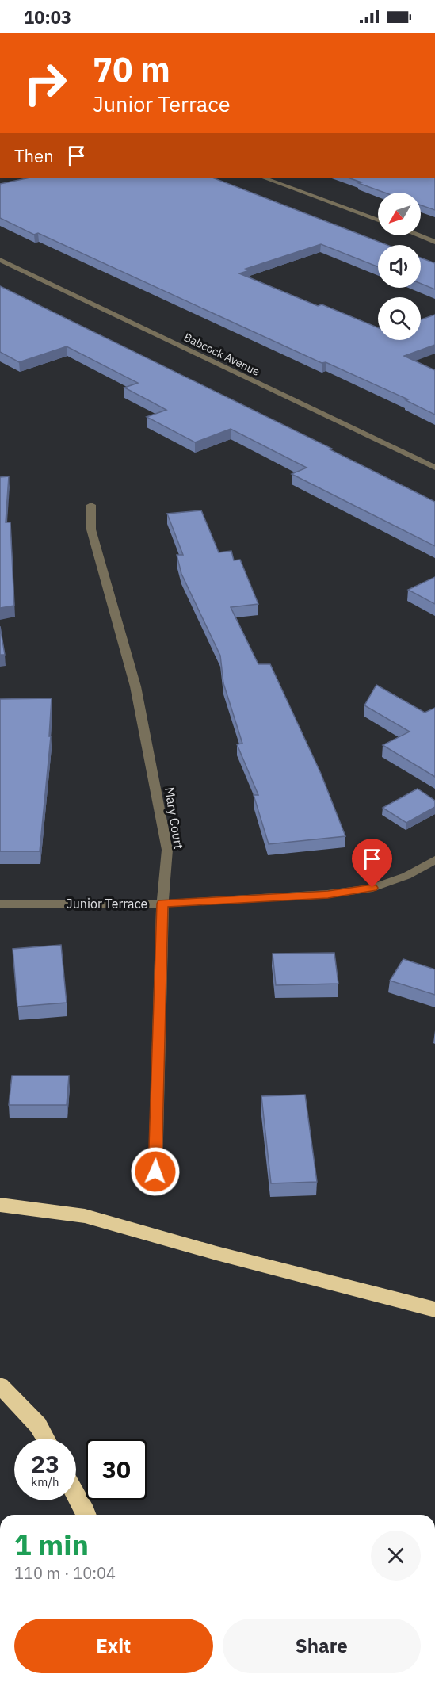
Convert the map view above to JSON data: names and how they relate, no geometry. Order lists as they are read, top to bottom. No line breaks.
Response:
{"streets":{"street":["Babcock Avenue","Mary Court","Junior Terrace"]},"crossings":[["Mary Court","Junior Terrace"]],"north":"bottom left","page":{"status":"10:03","turn":["70 m","Junior Terrace"],"then":"Then","speed":"23 km/h","limit":"30","heading":["1 min","110 m · 10:04"],"buttons":["Exit","Share"]}}
